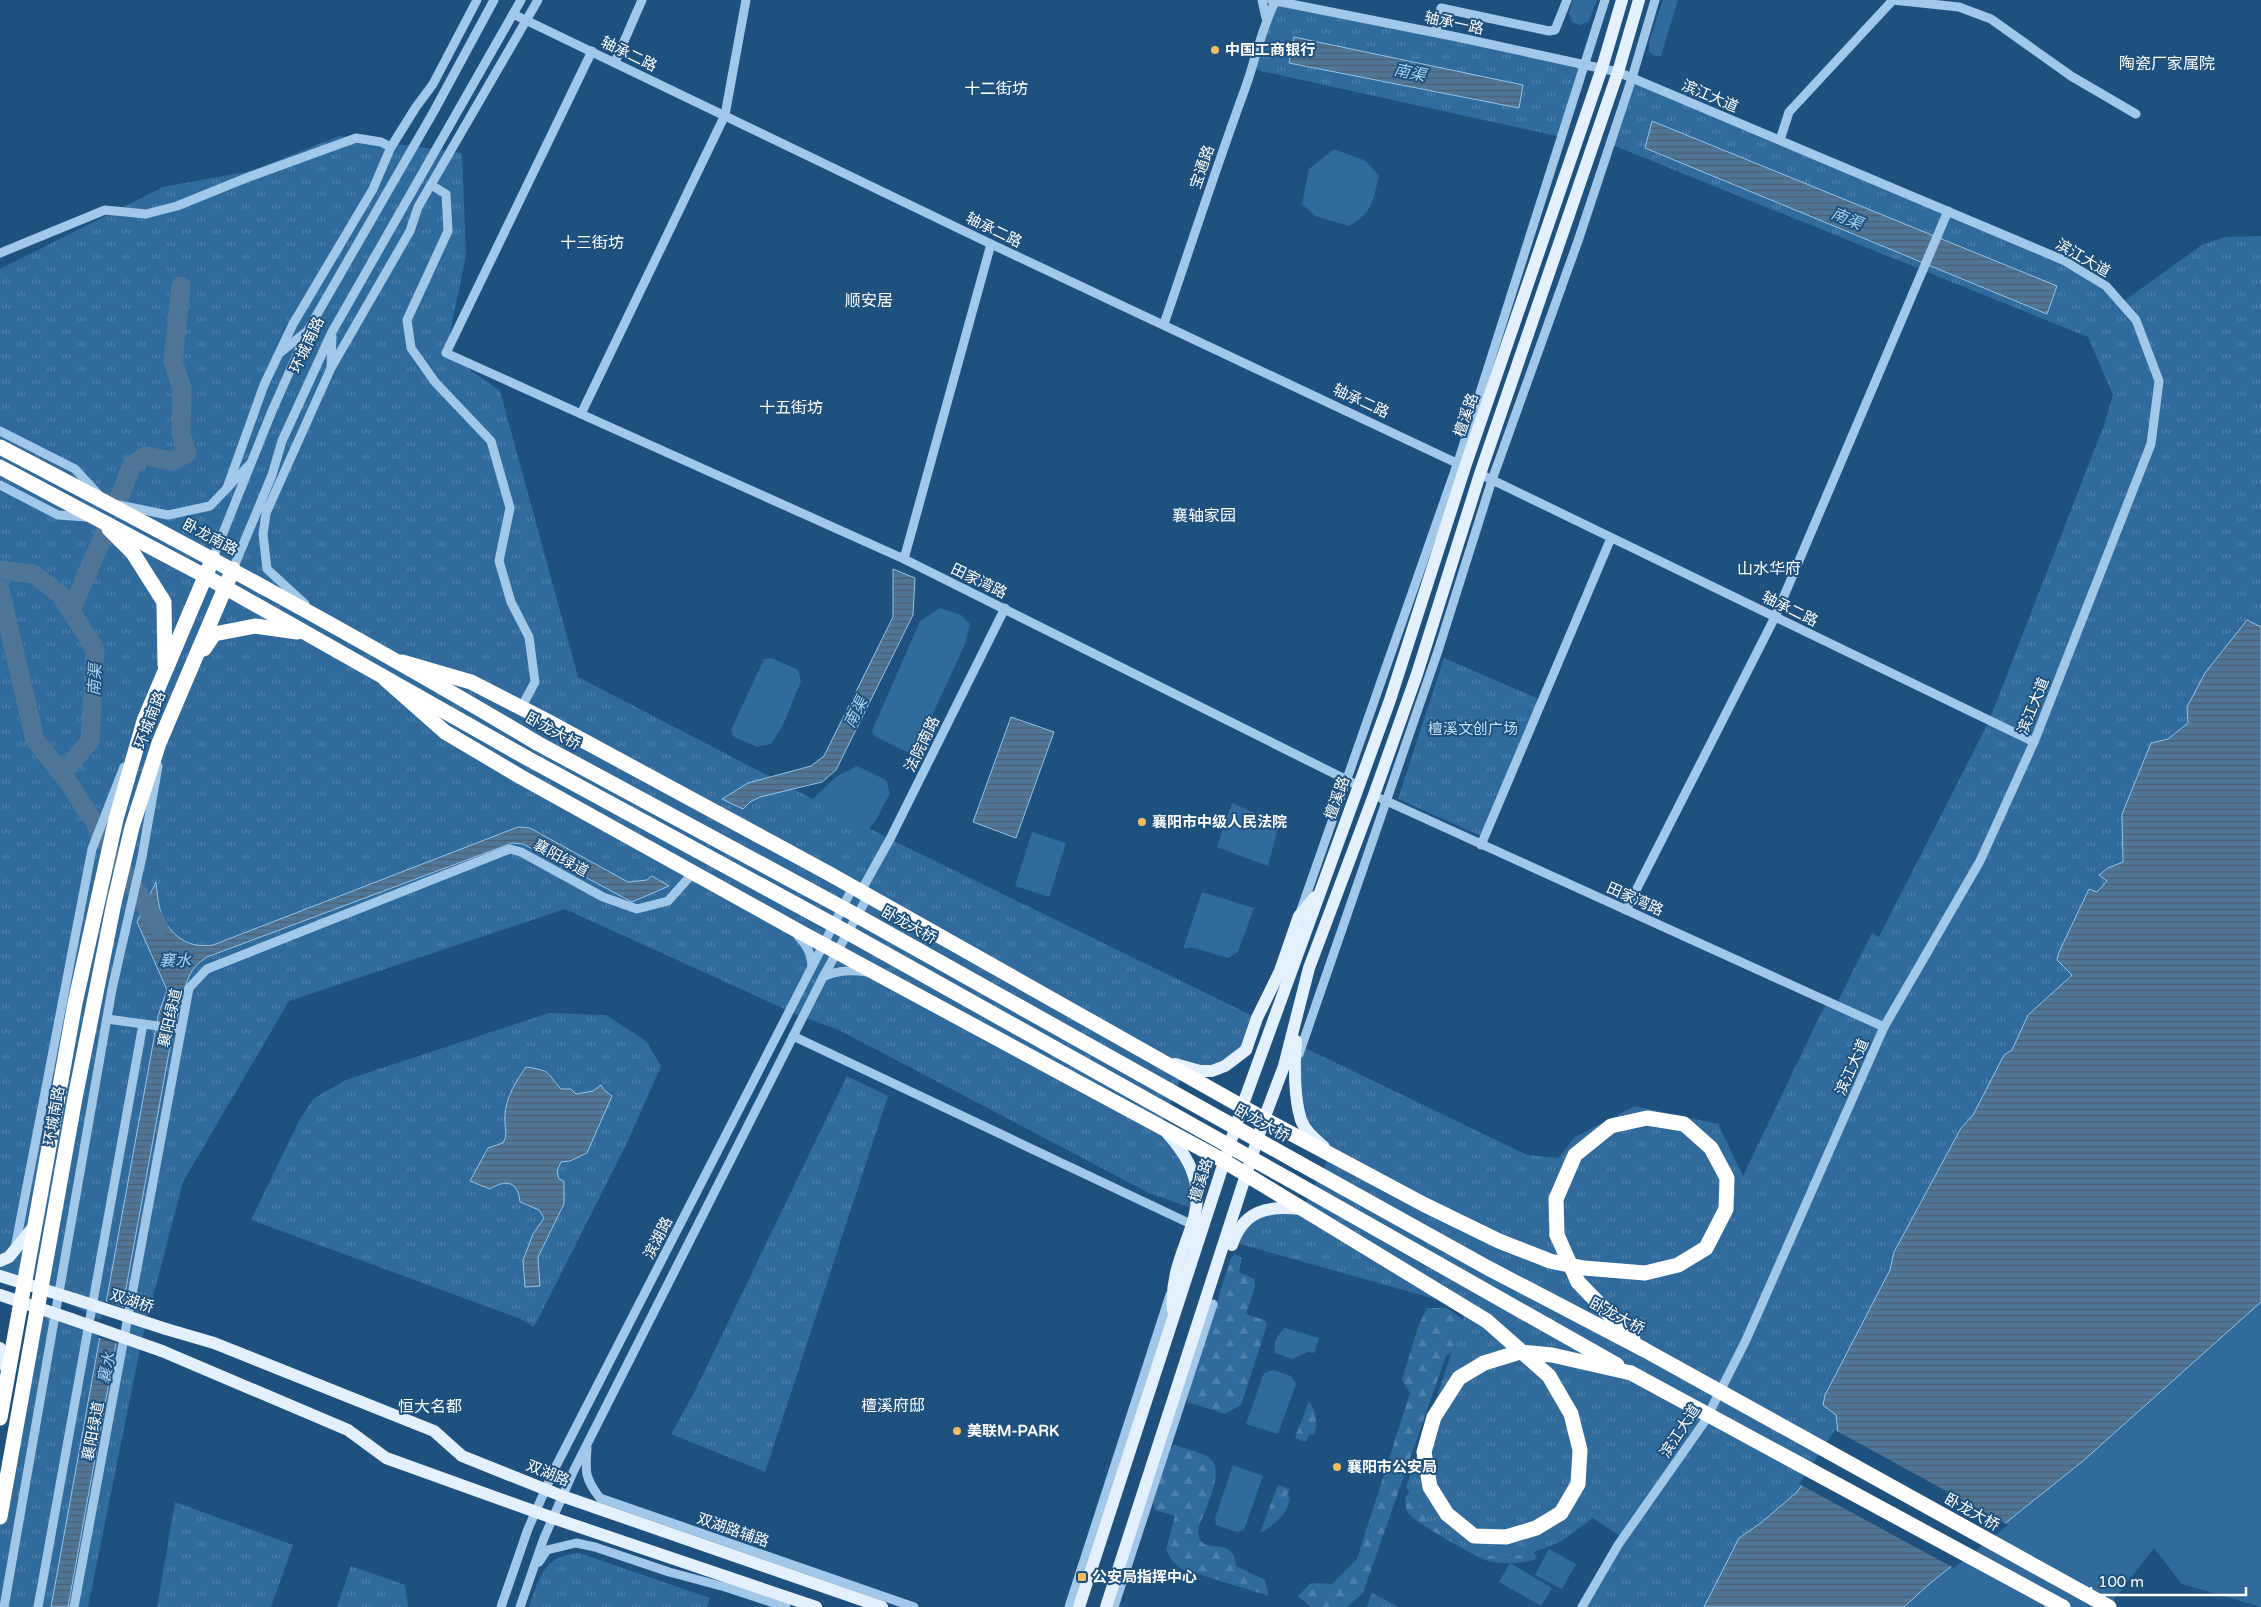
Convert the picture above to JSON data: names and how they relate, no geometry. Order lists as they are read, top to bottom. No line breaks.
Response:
{"streets":{"highway":["环城南路","卧龙南路","卧龙大桥"],"main road":["檀溪路","双湖桥","双湖路"],"street":["轴承一路","轴承二路","滨江大道","宝通路","田家湾路","法院南路","襄阳绿道","滨湖路","双湖路辅路"]},"crossings":[["轴承一路","滨江大道"],["轴承一路","宝通路"],["轴承一路","檀溪路"],["轴承二路","滨江大道"],["轴承二路","宝通路"],["轴承二路","环城南路"],["轴承二路","檀溪路"],["轴承二路","田家湾路"],["滨江大道","檀溪路"],["滨江大道","田家湾路"],["环城南路","卧龙南路"],["环城南路","双湖桥"],["檀溪路","田家湾路"],["卧龙南路","卧龙大桥"],["田家湾路","法院南路"],["法院南路","滨湖路"],["滨湖路","双湖路"],["滨湖路","双湖路辅路"],["双湖桥","双湖路"]],"districts":["陶瓷厂家属院","十二街坊","十三街坊","顺安居","十五街坊","襄轴家园","山水华府","檀溪府邸","恒大名都"],"water":["南渠","襄水"],"parks":["檀溪文创广场"],"places":{"other":["中国工商银行","襄阳市中级人民法院","美联M-PARK","襄阳市公安局"],"transit":["公安局指挥中心"]},"scale_bar":"100 m"}
